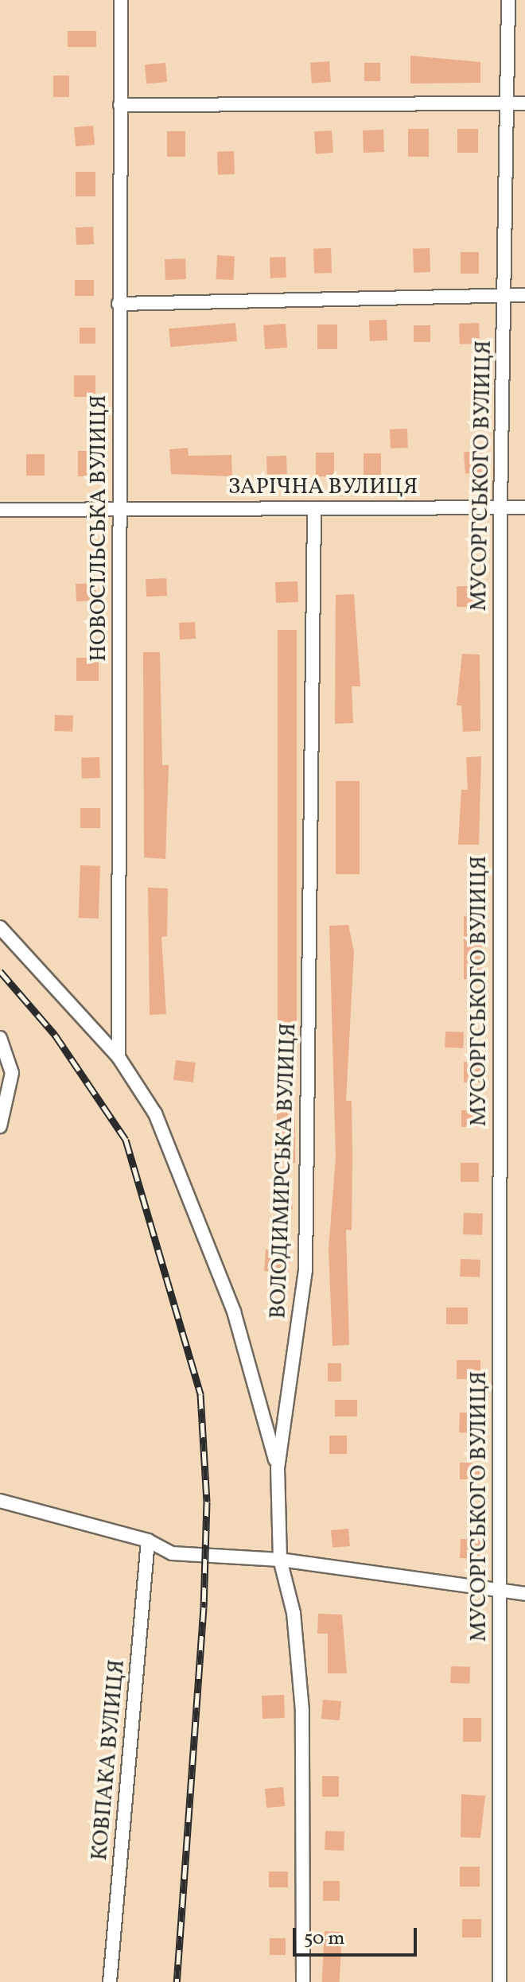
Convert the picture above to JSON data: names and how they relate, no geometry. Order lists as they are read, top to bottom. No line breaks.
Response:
{"streets":{"street":["МУСОРГСЬКОГО ВУЛИЦЯ","ЗАРІЧНА ВУЛИЦЯ","НОВОСІЛЬСЬКА ВУЛИЦЯ","ВОЛОДИМИРСЬКА ВУЛИЦЯ","КОВПАКА ВУЛИЦЯ"]},"crossings":[["МУСОРГСЬКОГО ВУЛИЦЯ","ЗАРІЧНА ВУЛИЦЯ"],["ЗАРІЧНА ВУЛИЦЯ","НОВОСІЛЬСЬКА ВУЛИЦЯ"],["ЗАРІЧНА ВУЛИЦЯ","ВОЛОДИМИРСЬКА ВУЛИЦЯ"]],"scale_bar":"50 m"}
